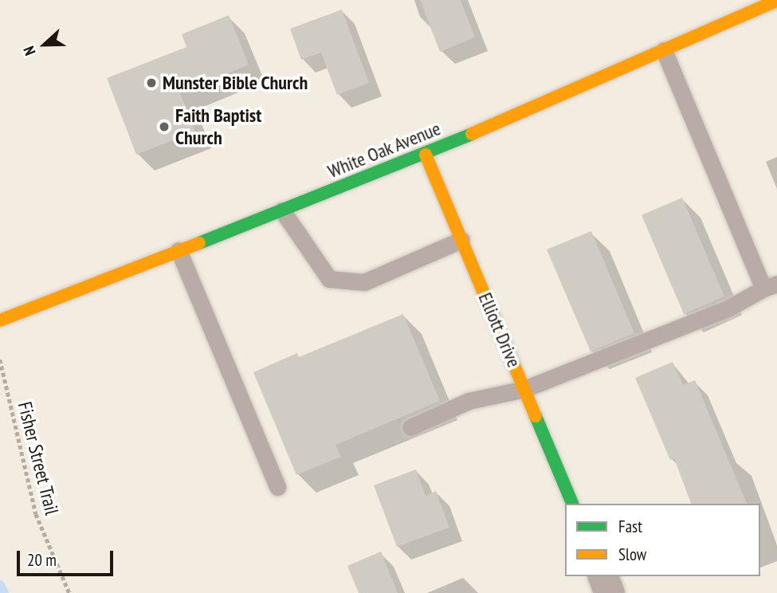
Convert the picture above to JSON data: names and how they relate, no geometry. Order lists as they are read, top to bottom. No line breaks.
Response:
{"streets":{"street":["White Oak Avenue","Elliott Drive"],"path":["Fisher Street Trail"]},"crossings":[["White Oak Avenue","Elliott Drive"]],"places":["Munster Bible Church","Faith Baptist Church"],"legend":["Fast","Slow"],"scale_bar":"20 m","north":"left"}
